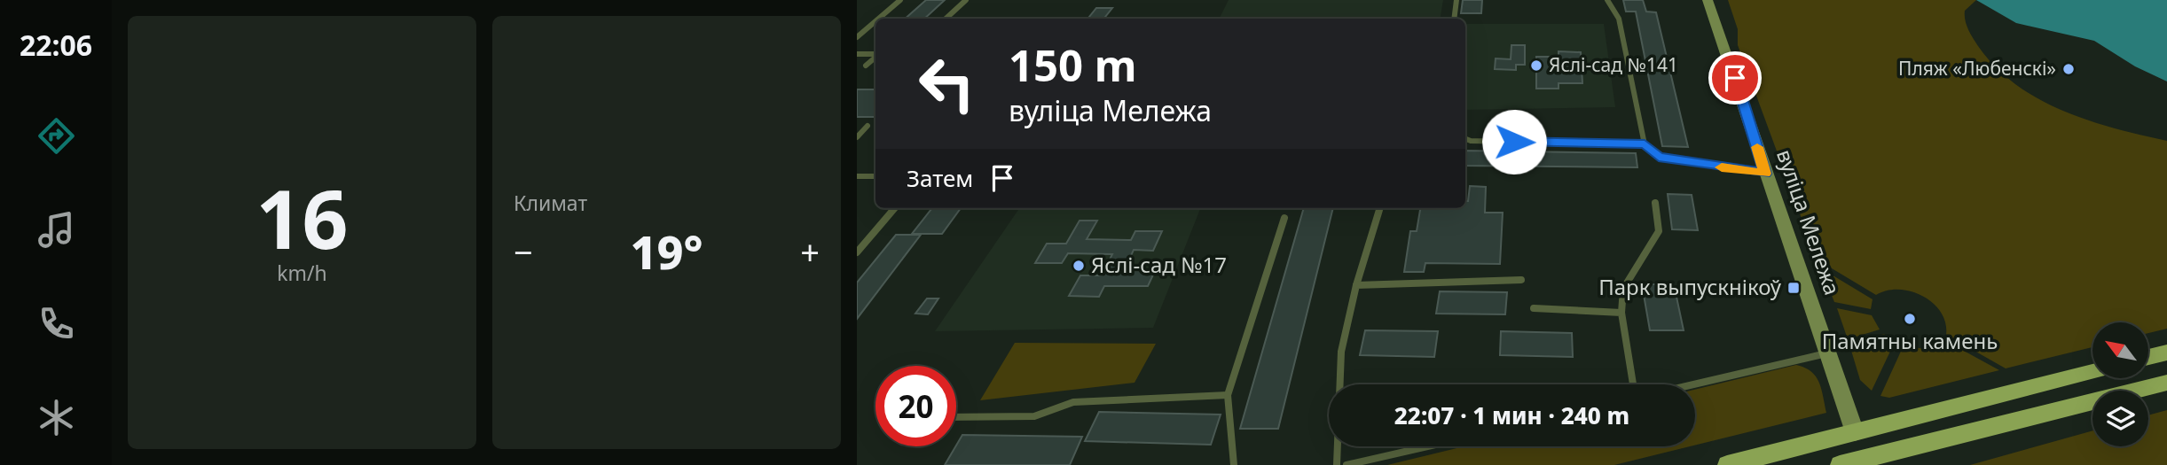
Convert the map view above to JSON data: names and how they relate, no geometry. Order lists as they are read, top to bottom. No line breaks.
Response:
{"streets":{"main road":["вуліца Мележа"]},"places":{"other":["Яслі-сад №141","Пляж «Любенскі»","Яслі-сад №17","Памятны камень"],"transit":["Парк выпускнікоў"]},"north":"top left","page":{"tabs":"22:06","tile":[["16","km/h"],"Климат"],"turn":["150 m","вуліца Мележа"],"then":"Затем","heat":["−","19°","+"],"limit":"20","trip":"22:07 · 1 мин · 240 m"}}
